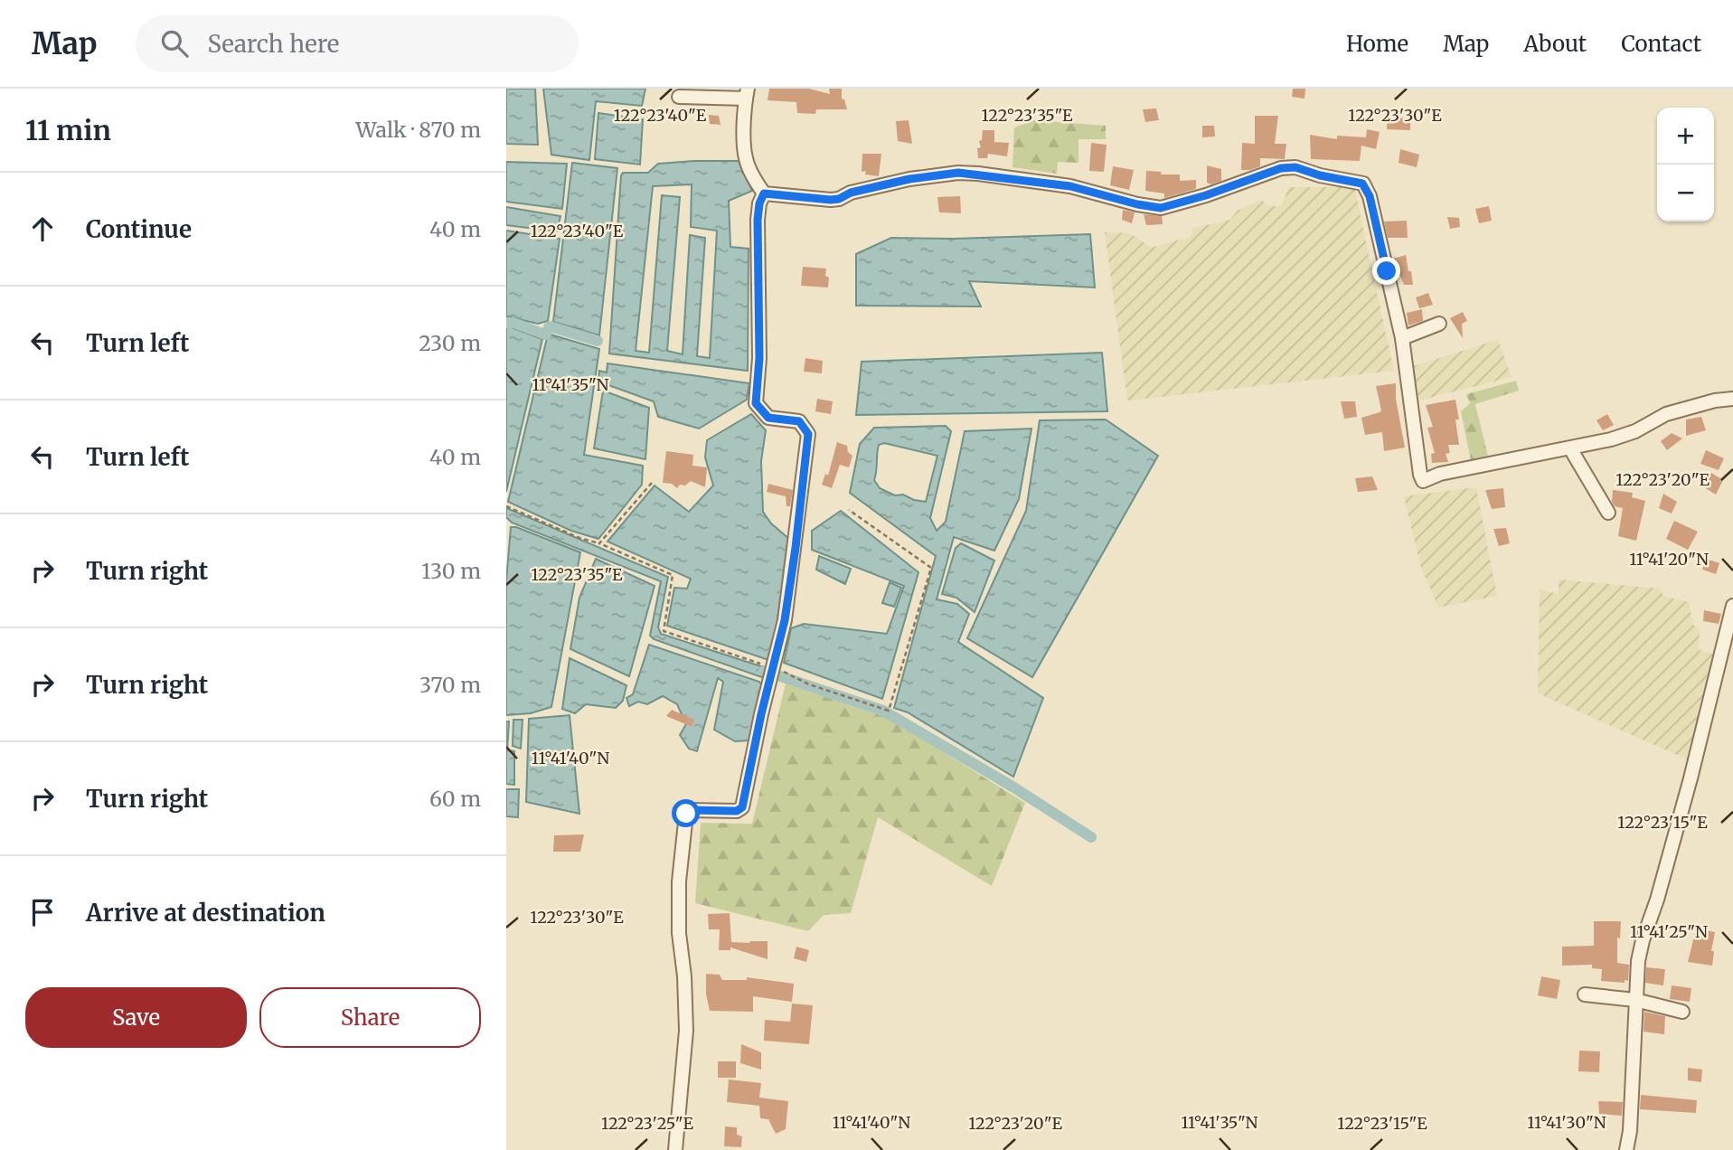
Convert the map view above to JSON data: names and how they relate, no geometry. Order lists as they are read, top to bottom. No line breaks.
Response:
{"page":{"header":"Map","search":"Search here","nav":["Home","Map","About","Contact"],"heading":["11 min","Walk · 870 m"],"map_buttons":["+","−"],"list":[["Continue","40 m"],["Turn left","230 m"],["Turn left","40 m"],["Turn right","130 m"],["Turn right","370 m"],["Turn right","60 m"],"Arrive at destination"],"buttons":["Save","Share"]},"coordinates":["122°23'40\"E","122°23'35\"E","122°23'30\"E","11°41'35\"N","122°23'20\"E","11°41'20\"N","11°41'40\"N","122°23'15\"E","11°41'25\"N","11°41'30\"N","122°23'25\"E"]}
